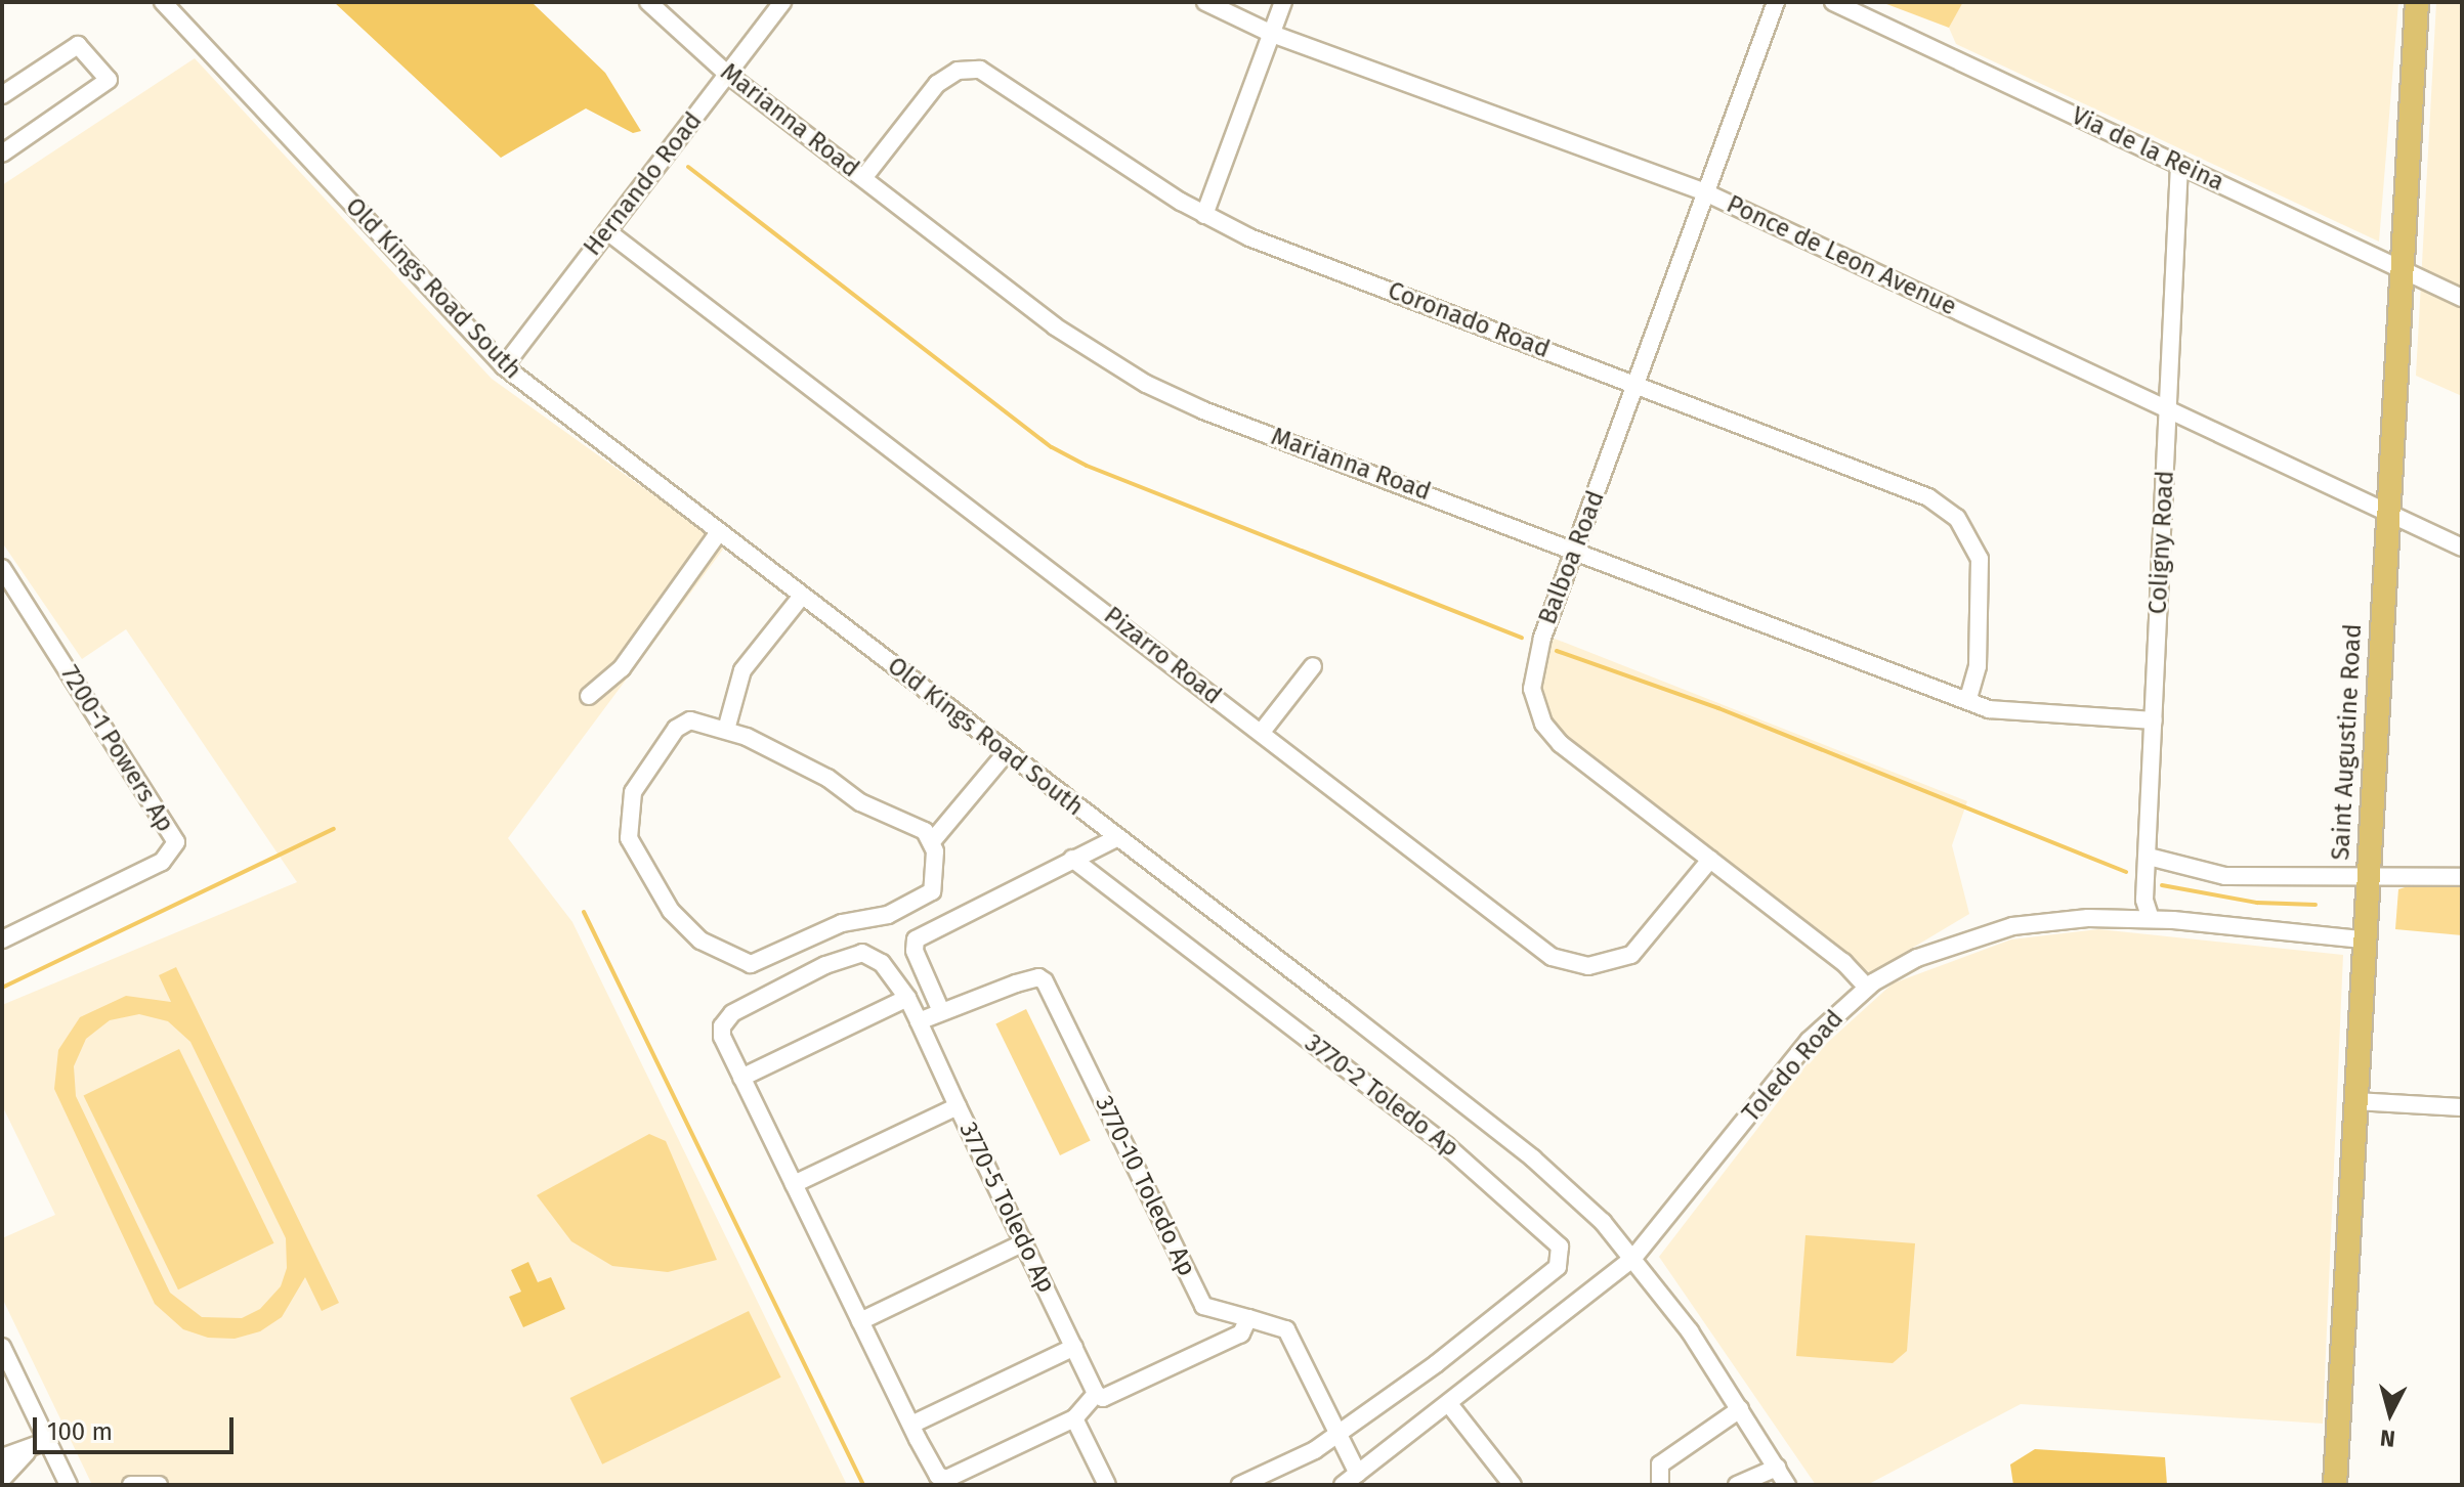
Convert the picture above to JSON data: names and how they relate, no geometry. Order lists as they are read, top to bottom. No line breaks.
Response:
{"streets":{"main road":["Saint Augustine Road"],"street":["Marianna Road","Via de la Reina","Hernando Road","Ponce de Leon Avenue","Old Kings Road South","Coronado Road","Coligny Road","Balboa Road","Pizarro Road","7200-1 Powers Ap","Toledo Road","3770-2 Toledo Ap","3770-10 Toledo Ap","3770-5 Toledo Ap"]},"crossings":[["Marianna Road","Hernando Road"],["Marianna Road","Coronado Road"],["Marianna Road","Coligny Road"],["Marianna Road","Balboa Road"],["Via de la Reina","Coligny Road"],["Via de la Reina","Saint Augustine Road"],["Hernando Road","Old Kings Road South"],["Hernando Road","Pizarro Road"],["Ponce de Leon Avenue","Coligny Road"],["Ponce de Leon Avenue","Balboa Road"],["Ponce de Leon Avenue","Saint Augustine Road"],["Old Kings Road South","Toledo Road"],["Coronado Road","Balboa Road"],["Coligny Road","Toledo Road"],["Balboa Road","Pizarro Road"],["Balboa Road","Toledo Road"],["Saint Augustine Road","Toledo Road"],["3770-10 Toledo Ap","3770-5 Toledo Ap"]],"scale_bar":"100 m","north":"bottom"}
